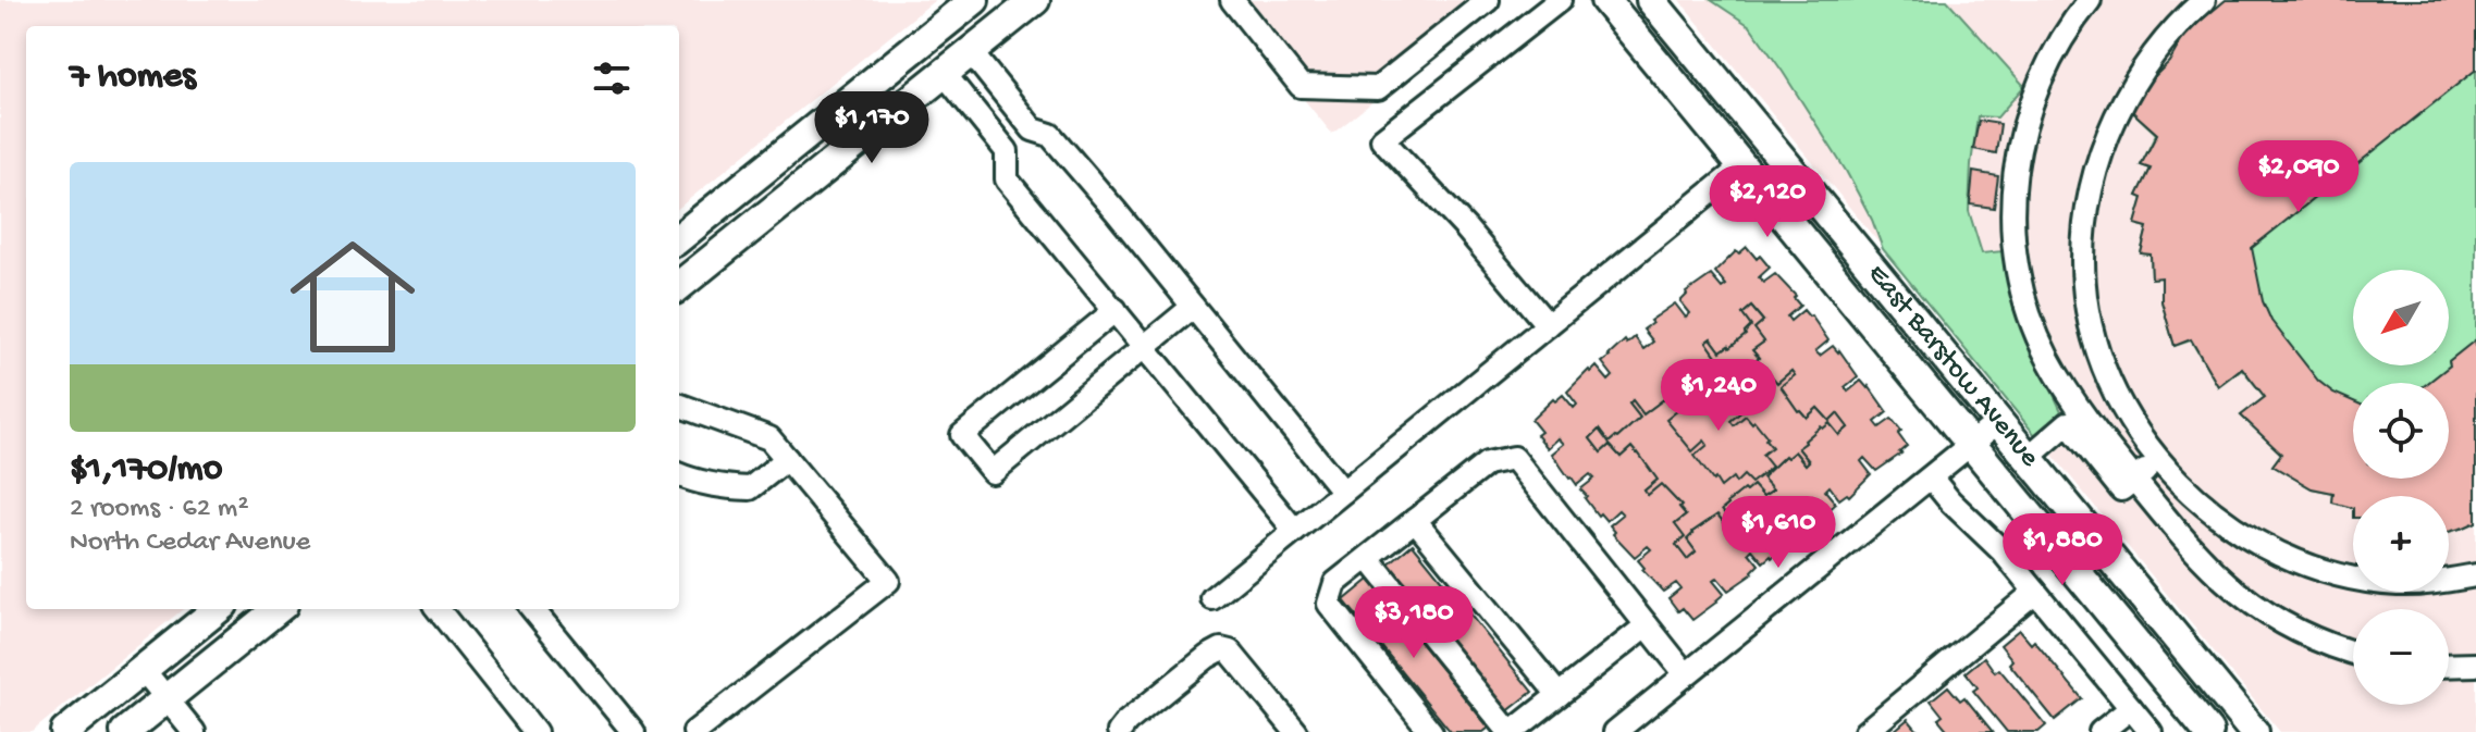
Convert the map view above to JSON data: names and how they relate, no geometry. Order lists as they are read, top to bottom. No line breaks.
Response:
{"streets":{"main road":["East Barstow Avenue"]},"north":"bottom left","page":{"heading":"7 homes","price":["$1,170","$2,090","$2,120","$1,240","$1,610","$1,880","$3,180"],"list":[{"name":"$1,170/mo","note":"2 rooms · 62 m² · North Cedar Avenue"}],"map_buttons":["+","−"]}}
